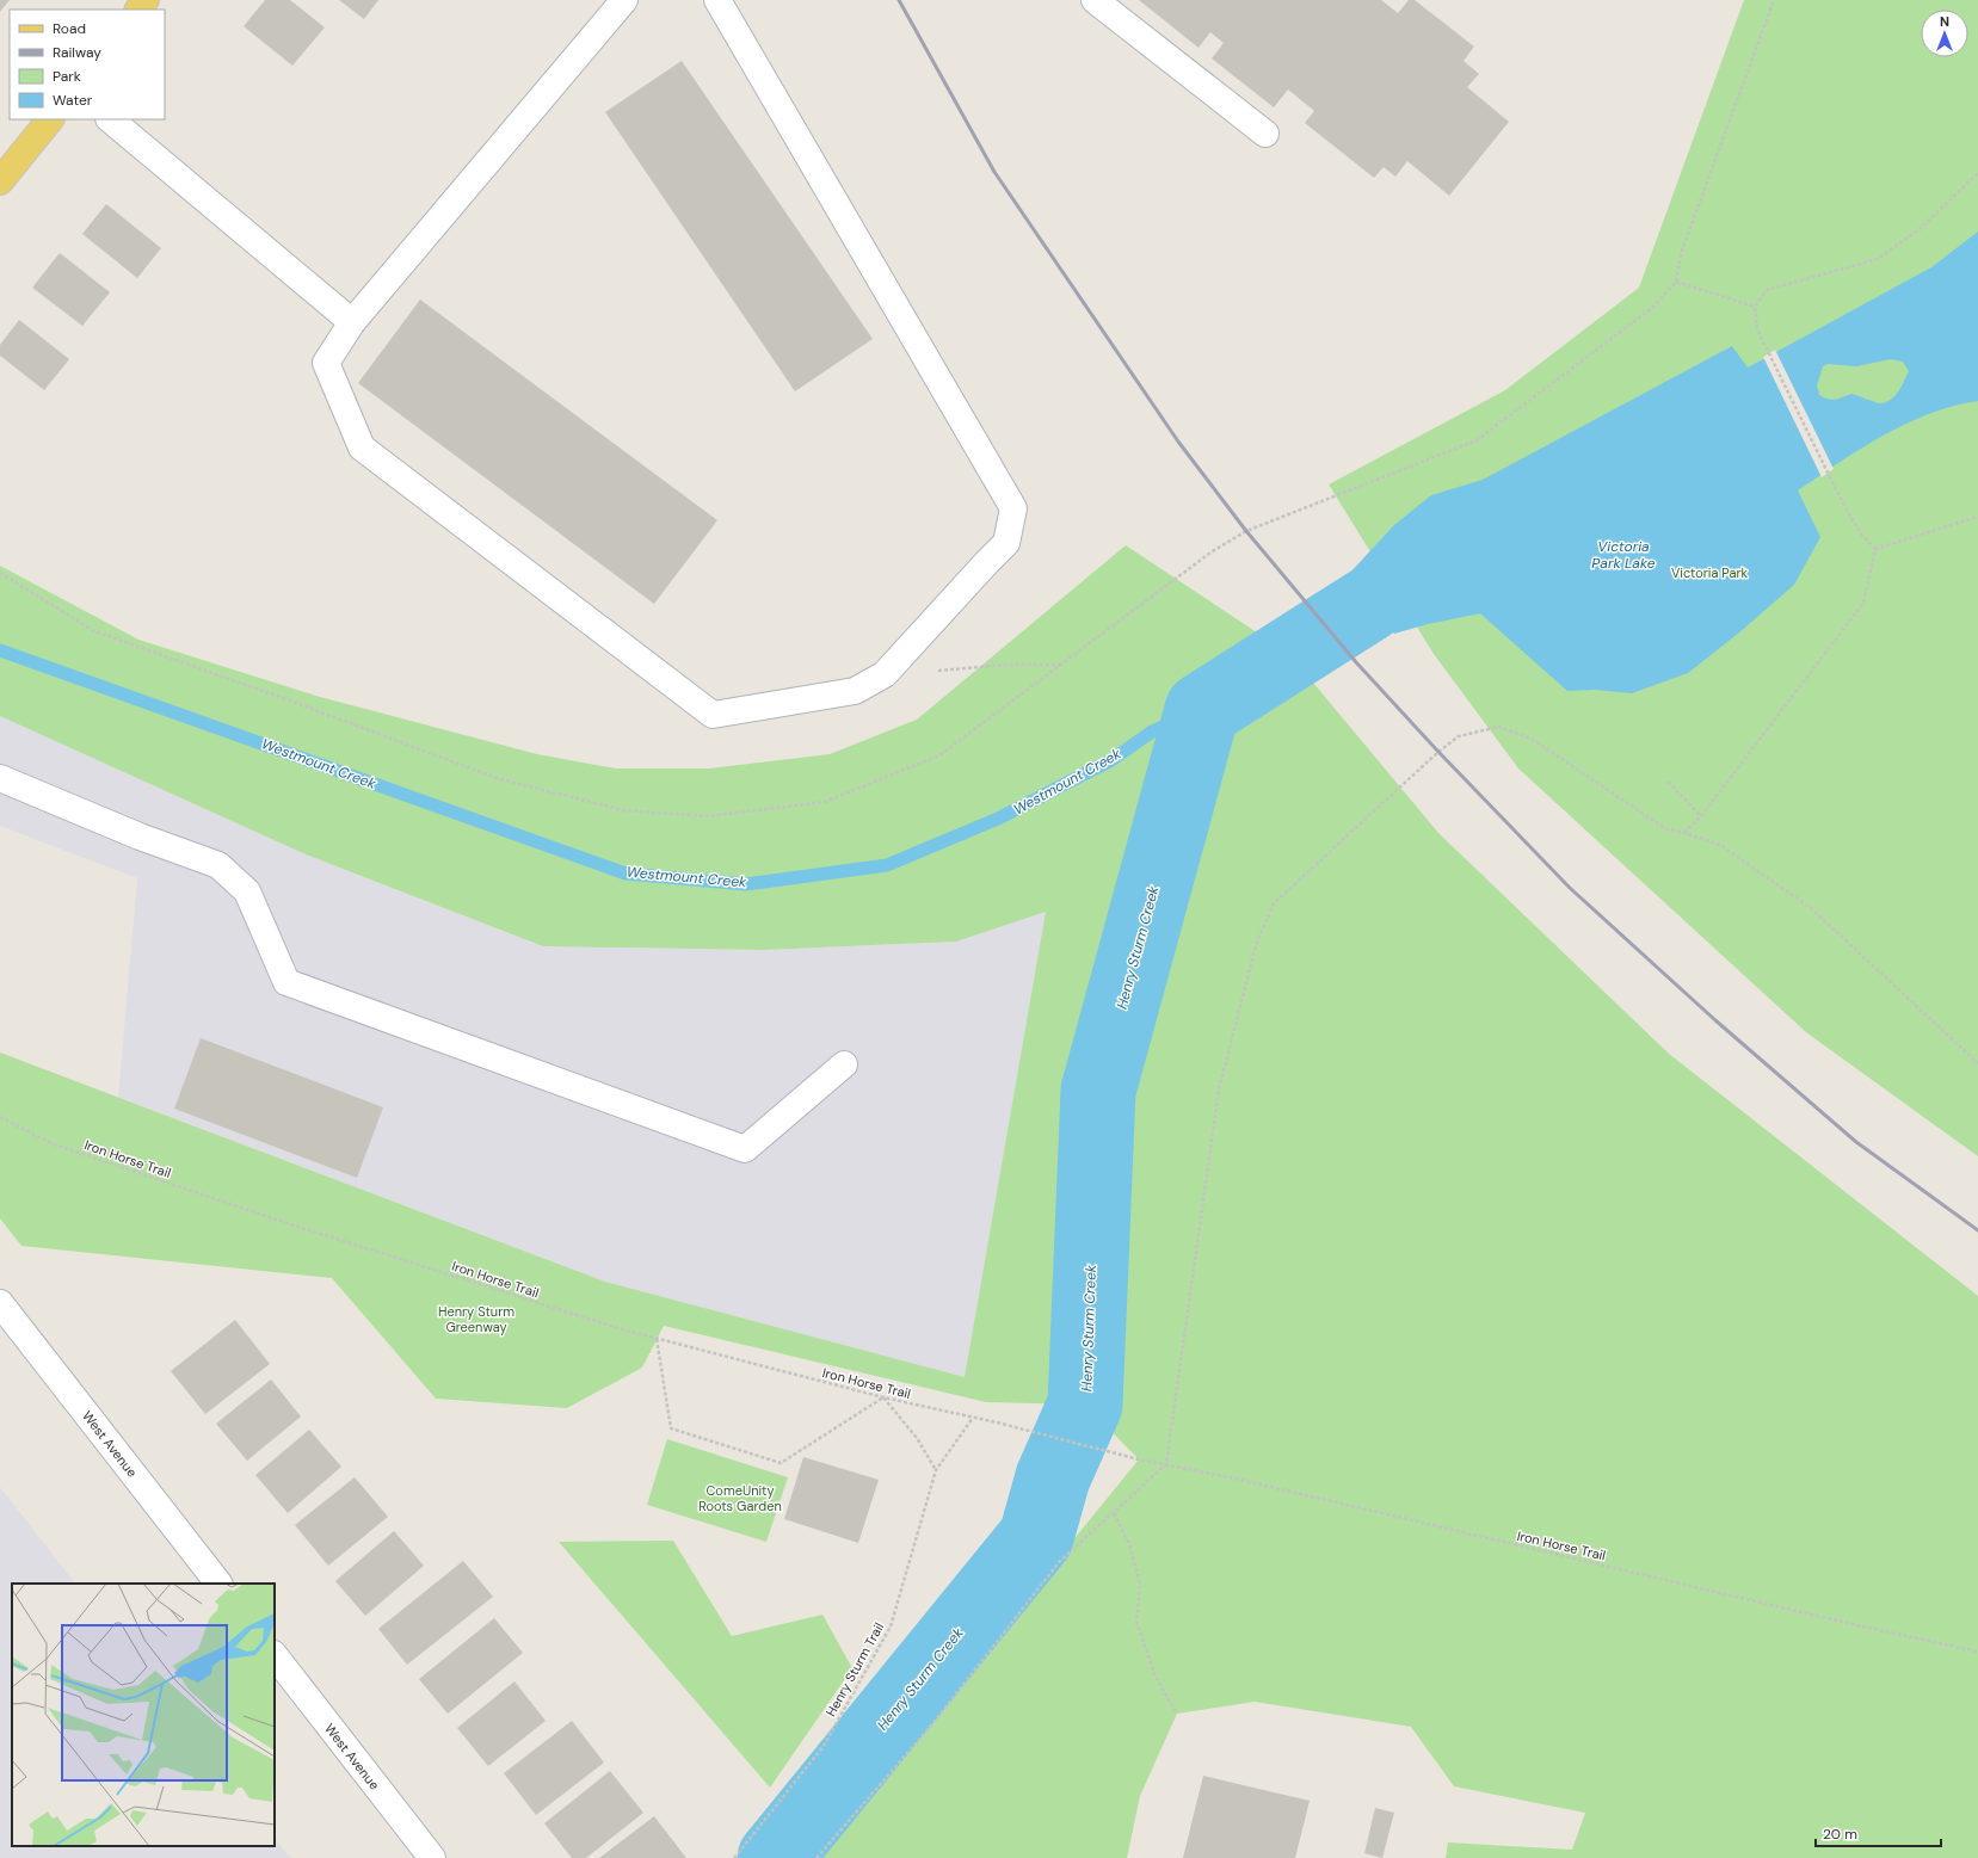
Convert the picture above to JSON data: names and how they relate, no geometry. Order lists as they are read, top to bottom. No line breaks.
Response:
{"streets":{"street":["West Avenue"],"path":["Iron Horse Trail","Henry Sturm Trail"]},"crossings":[["Iron Horse Trail","Henry Sturm Trail"]],"water":["Victoria Park Lake","Westmount Creek","Henry Sturm Creek"],"parks":["Victoria Park","Henry Sturm Greenway","ComeUnity Roots Garden"],"legend":["Road","Railway","Park","Water"],"scale_bar":"20 m","north":"top"}
